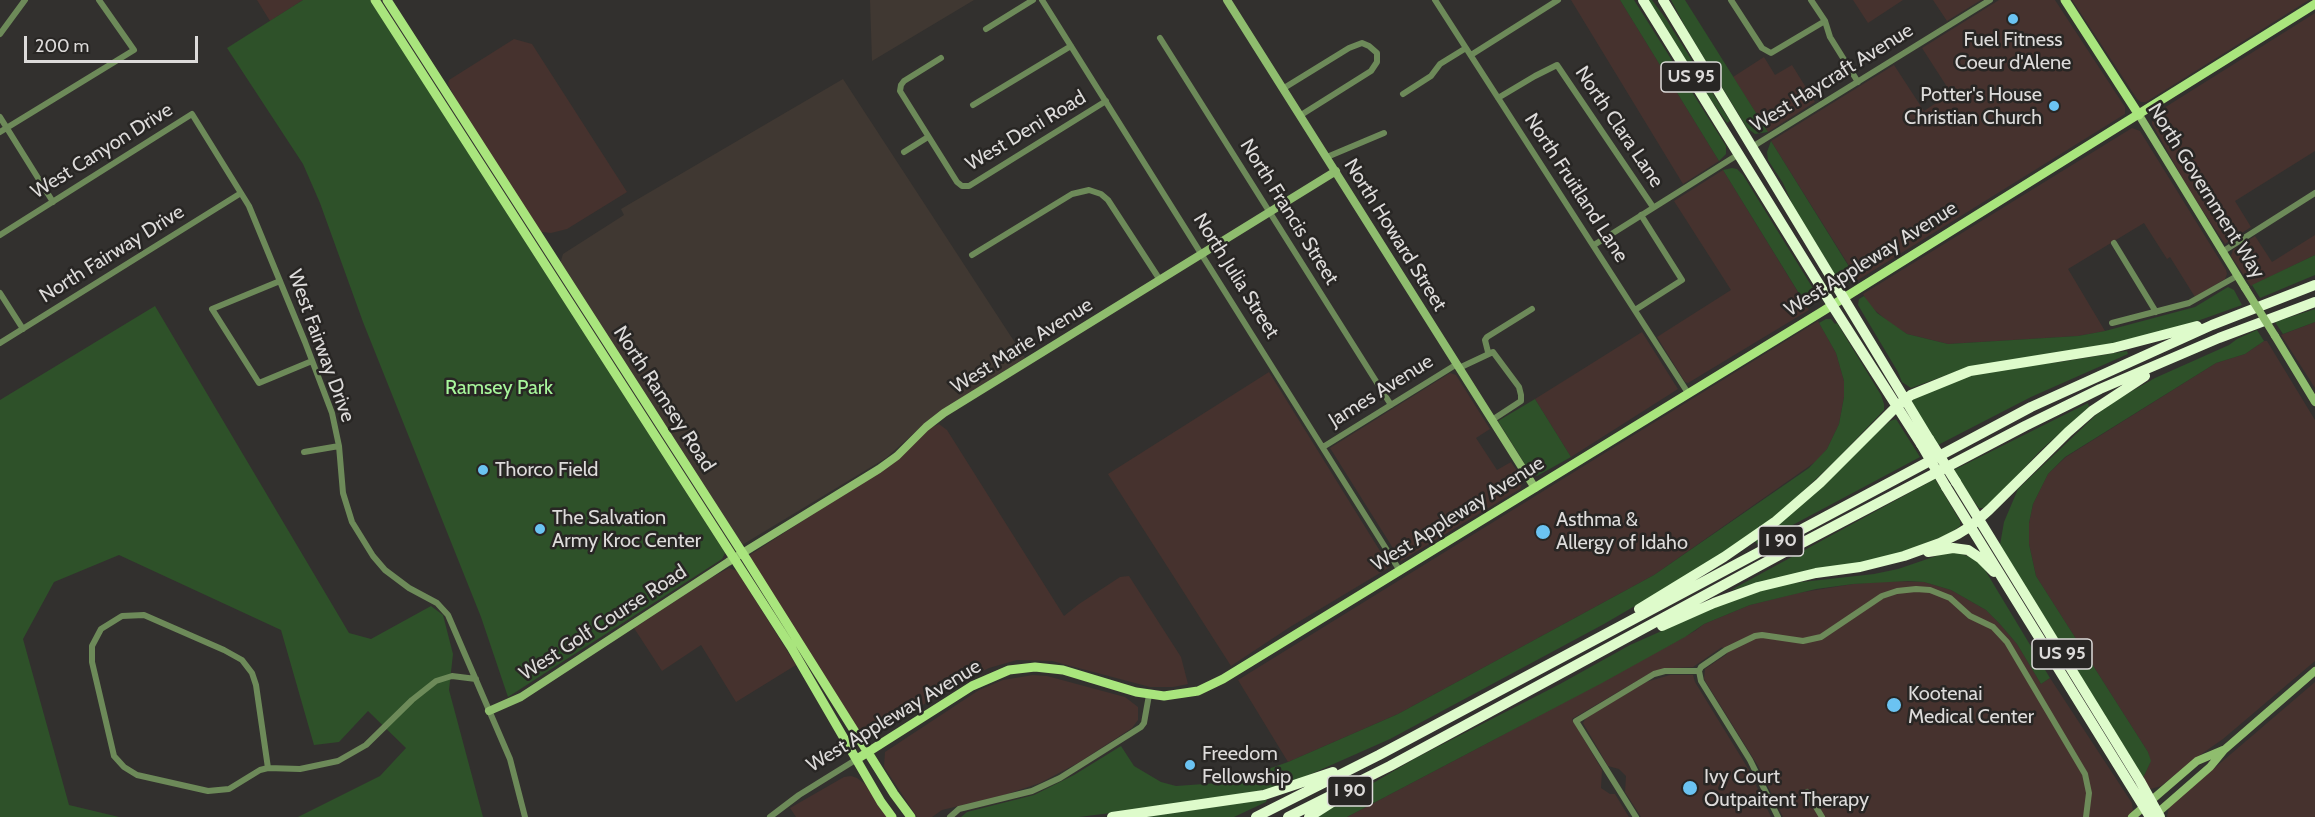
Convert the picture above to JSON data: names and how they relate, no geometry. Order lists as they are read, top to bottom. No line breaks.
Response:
{"streets":{"highway":["US 95","I 90"],"main road":["North Government Way","West Appleway Avenue","North Ramsey Road"],"street":["West Haycraft Avenue","North Clara Lane","West Deni Road","West Canyon Drive","North Fruitland Lane","North Francis Street","North Howard Street","North Fairway Drive","North Julia Street","West Fairway Drive","West Marie Avenue","James Avenue","West Golf Course Road"]},"crossings":[["US 95","West Haycraft Avenue"],["US 95","West Appleway Avenue"],["US 95","I 90"],["West Haycraft Avenue","North Clara Lane"],["West Haycraft Avenue","North Fruitland Lane"],["North Clara Lane","North Fruitland Lane"],["West Deni Road","North Julia Street"],["West Canyon Drive","West Fairway Drive"],["North Fruitland Lane","West Appleway Avenue"],["North Government Way","West Appleway Avenue"],["North Francis Street","West Marie Avenue"],["North Francis Street","James Avenue"],["North Howard Street","West Appleway Avenue"],["North Howard Street","West Marie Avenue"],["North Howard Street","James Avenue"],["North Fairway Drive","West Fairway Drive"],["West Appleway Avenue","North Julia Street"],["West Appleway Avenue","North Ramsey Road"],["North Julia Street","West Marie Avenue"],["North Julia Street","James Avenue"],["West Fairway Drive","West Golf Course Road"],["West Marie Avenue","North Ramsey Road"],["West Marie Avenue","West Golf Course Road"],["North Ramsey Road","West Golf Course Road"]],"parks":["Ramsey Park"],"places":["Fuel Fitness Coeur d'Alene","Potter's House Christian Church","Thorco Field","The Salvation Army Kroc Center","Asthma & Allergy of Idaho","Kootenai Medical Center","Freedom Fellowship","Ivy Court Outpaitent Therapy"],"scale_bar":"200 m"}
